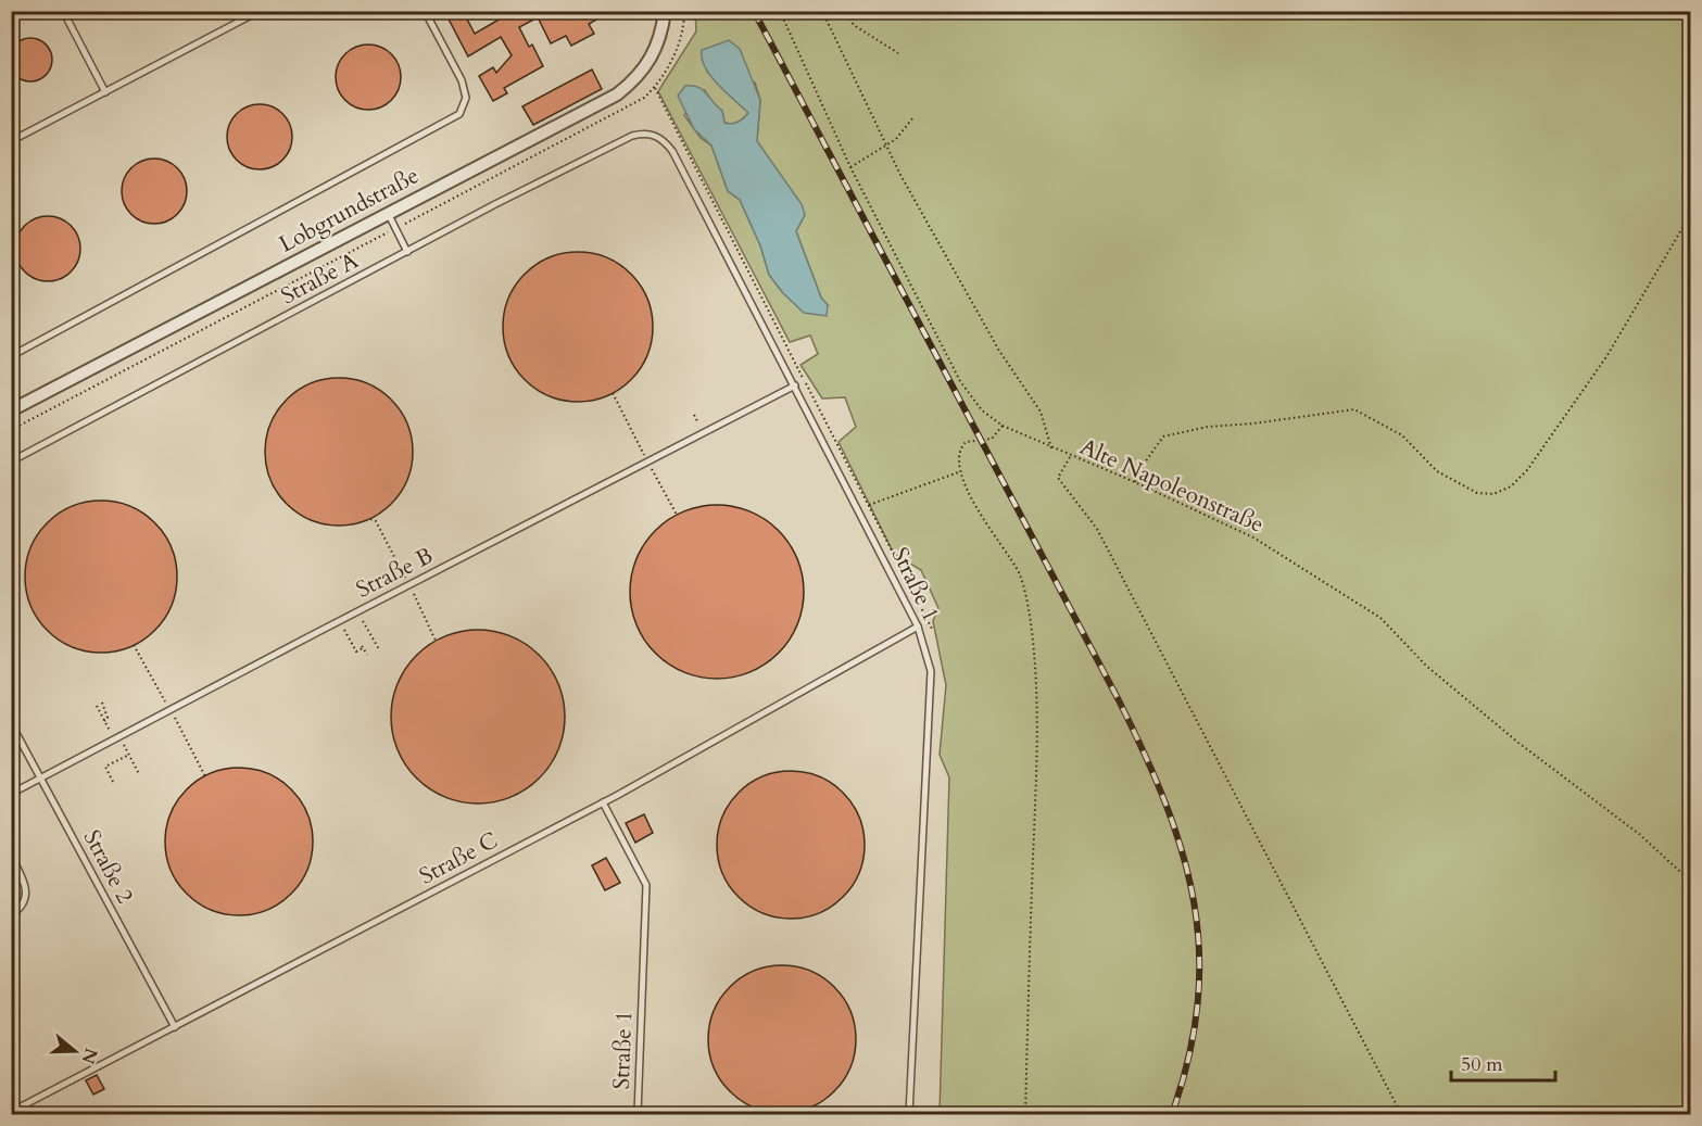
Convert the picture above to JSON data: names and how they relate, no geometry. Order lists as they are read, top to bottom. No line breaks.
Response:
{"streets":{"street":["Lobgrundstraße"],"lane":["Straße A","Straße B","Straße 1","Straße C","Straße 2"],"path":["Alte Napoleonstraße"]},"crossings":[["Straße A","Straße 1"],["Straße B","Straße 1"],["Straße B","Straße 2"],["Straße 1","Straße C"],["Straße C","Straße 2"]],"scale_bar":"50 m","north":"right"}
